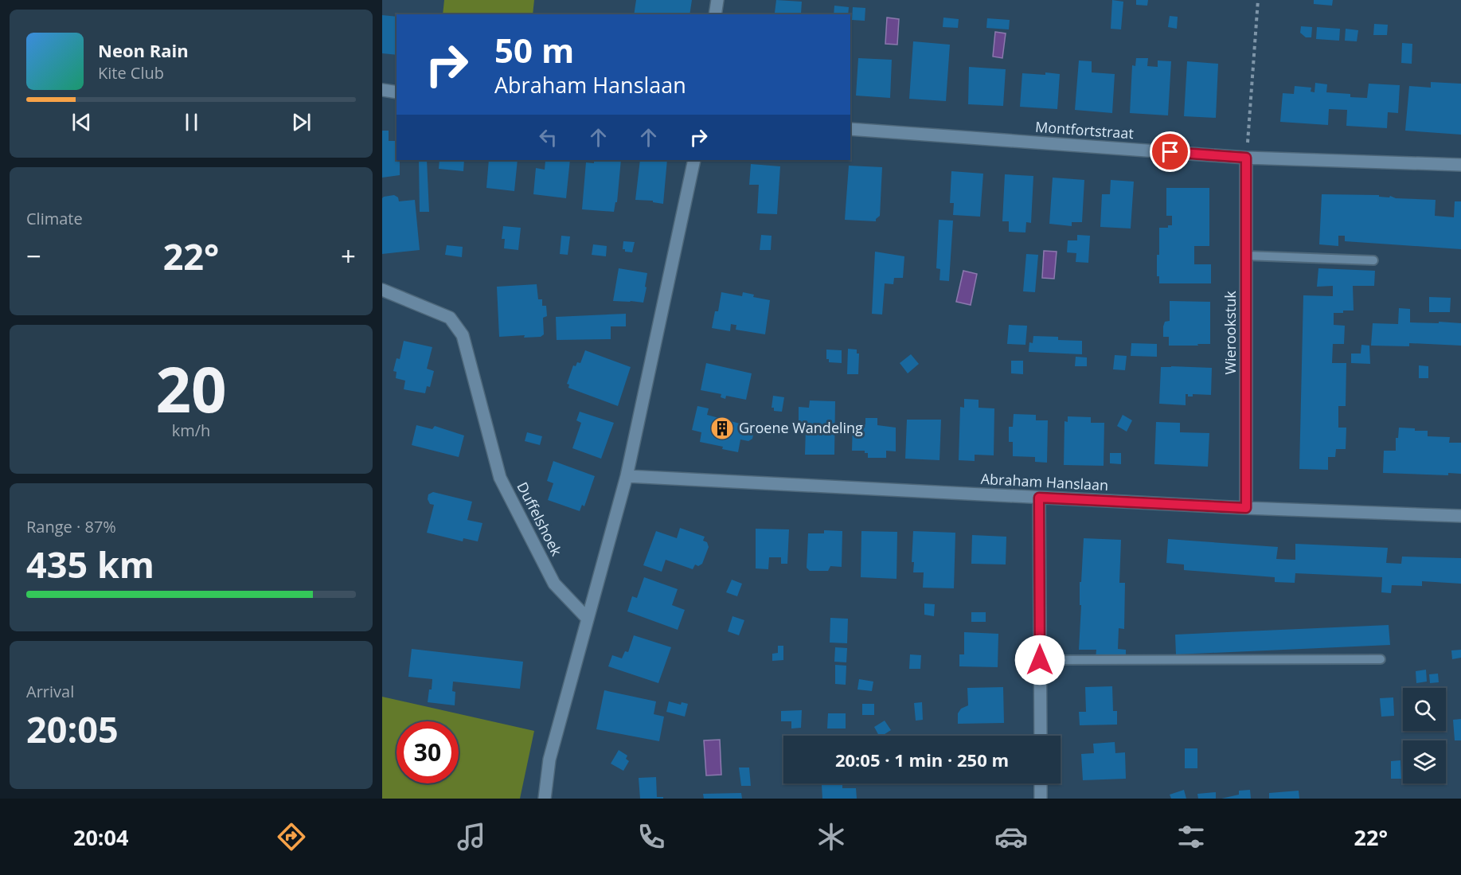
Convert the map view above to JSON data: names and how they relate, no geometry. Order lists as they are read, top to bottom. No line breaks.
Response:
{"streets":{"street":["Montfortstraat","Wierookstuk","Abraham Hanslaan","Duffelshoek"]},"crossings":[["Montfortstraat","Wierookstuk"],["Wierookstuk","Abraham Hanslaan"]],"places":{"building":["Groene Wandeling"]},"page":{"turn":["50 m","Abraham Hanslaan"],"song":["Neon Rain","Kite Club"],"tile":["Climate",["20","km/h"],["Range · 87%","435 km"],["Arrival","20:05"]],"heat":["−","22°","+"],"limit":"30","trip":"20:05 · 1 min · 250 m","tabs":["20:04","22°"]}}
